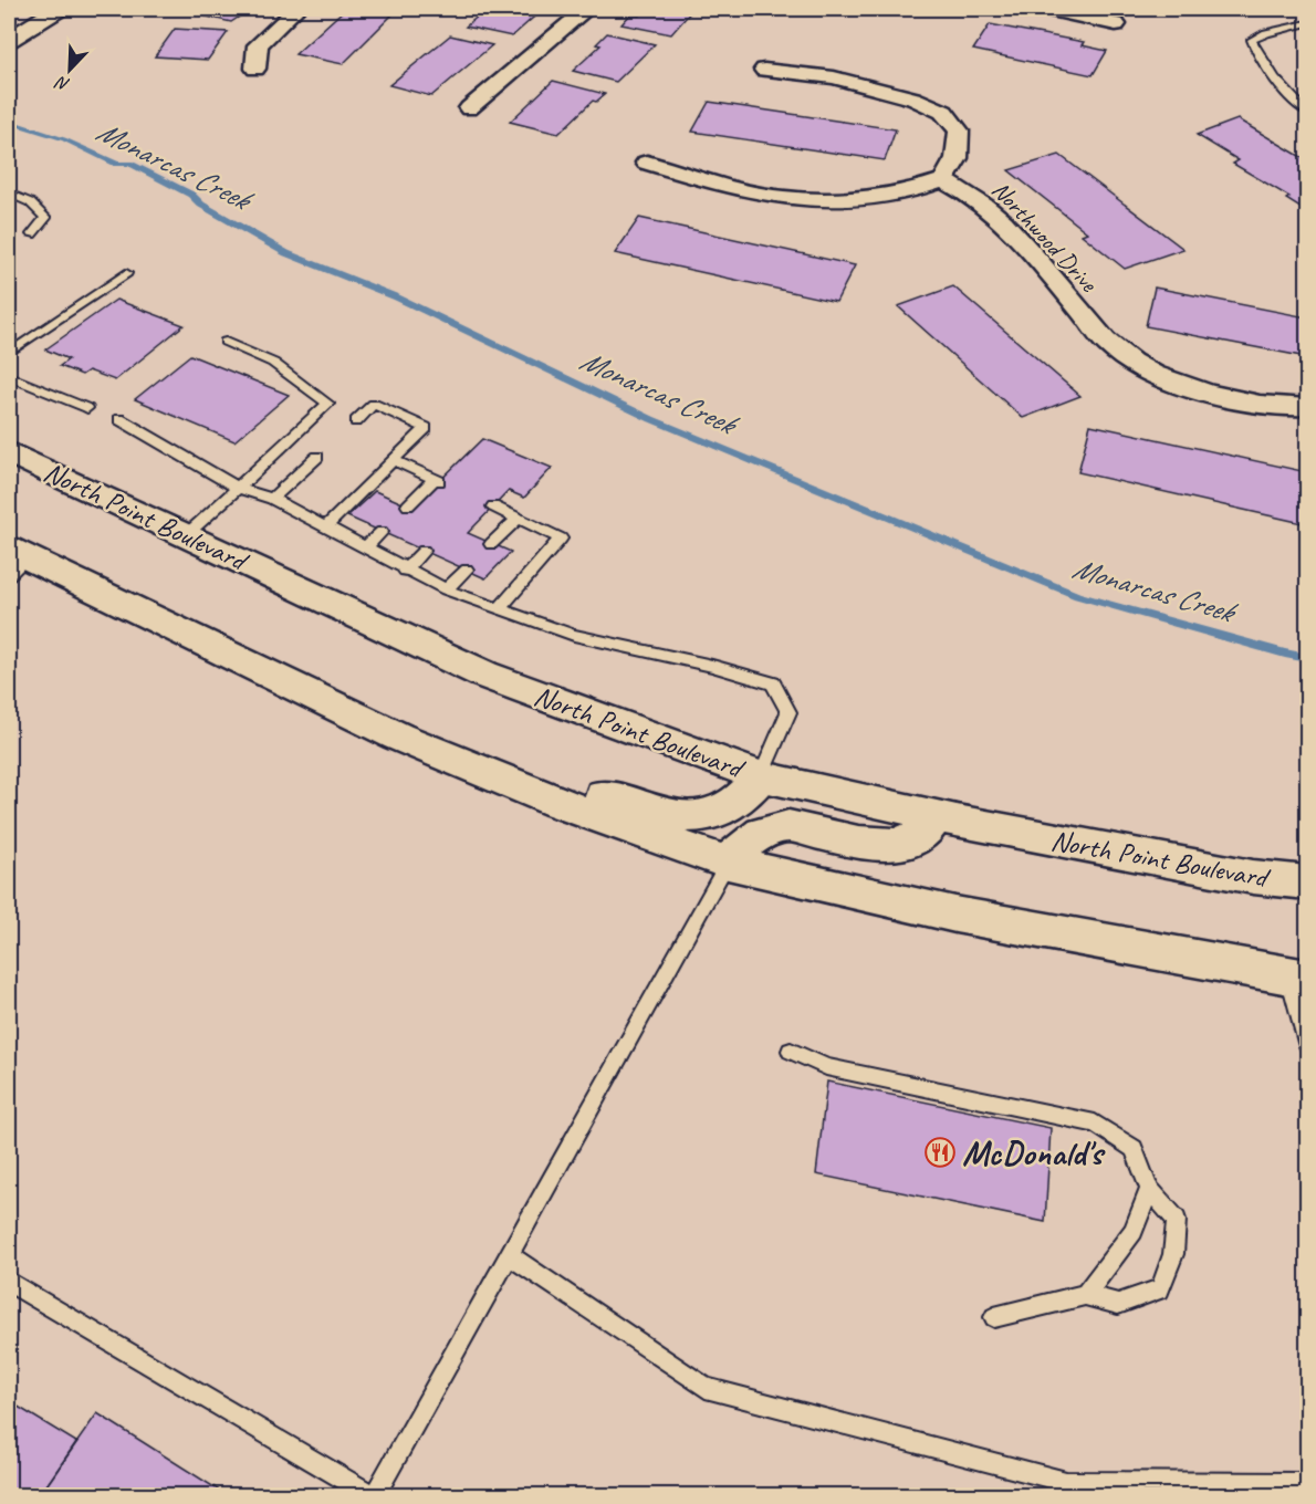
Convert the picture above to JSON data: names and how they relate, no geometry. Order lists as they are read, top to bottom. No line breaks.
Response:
{"streets":{"main road":["North Point Boulevard"],"street":["Northwood Drive"]},"water":["Monarcas Creek"],"places":{"restaurant":["McDonald's"]},"north":"bottom left"}
